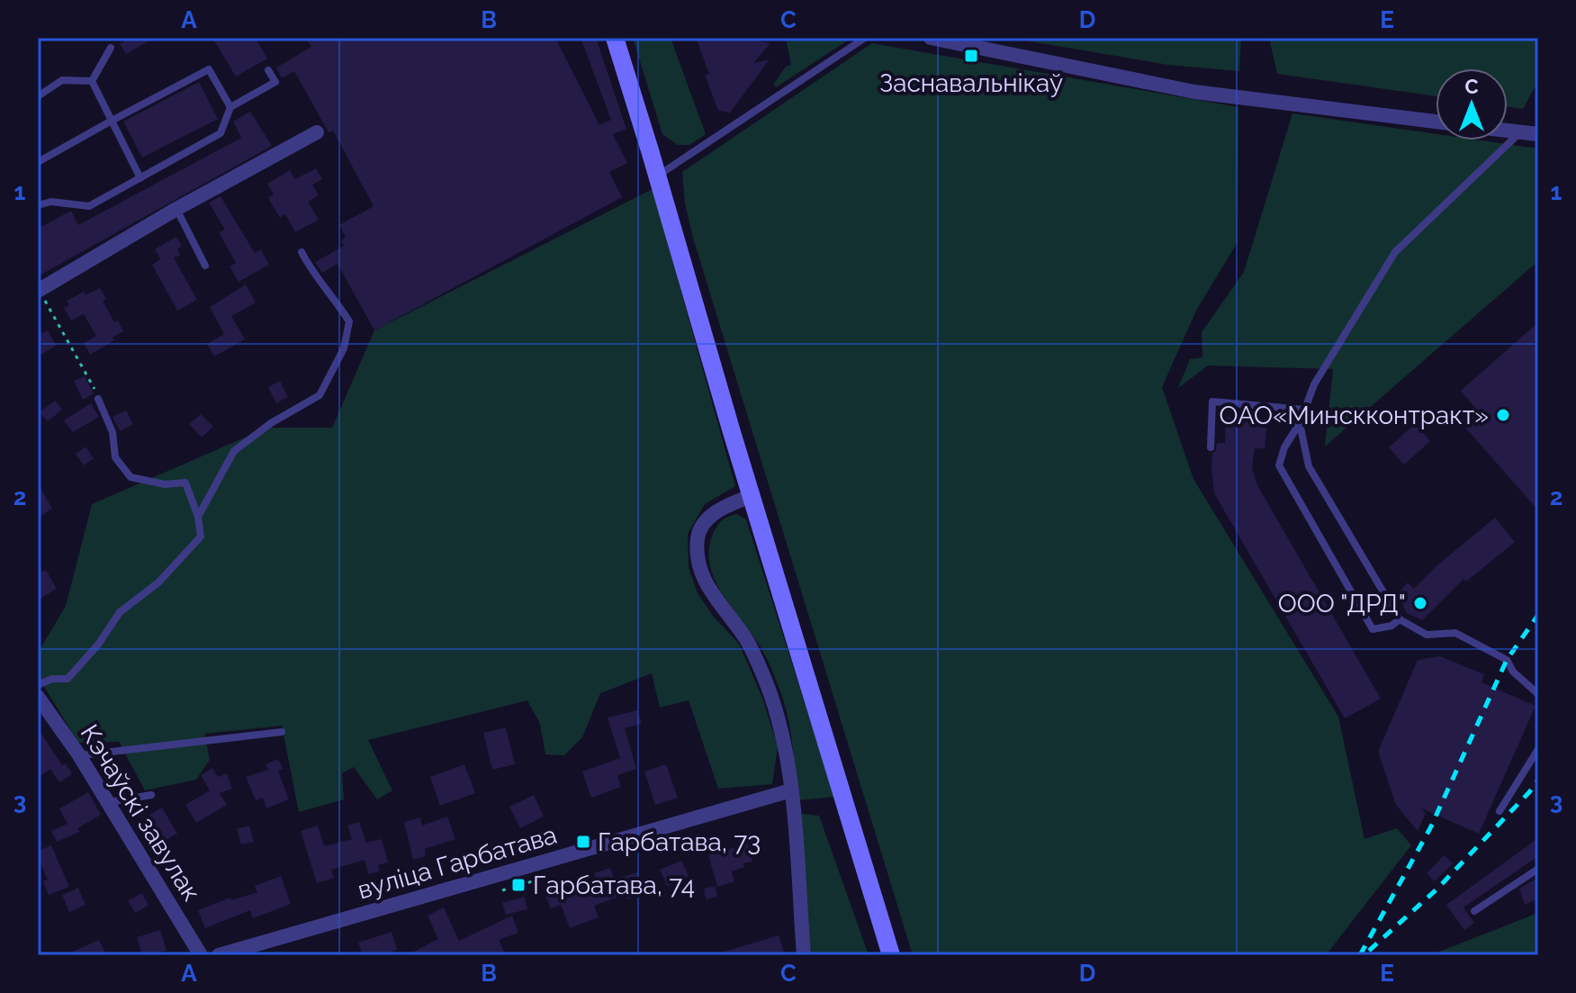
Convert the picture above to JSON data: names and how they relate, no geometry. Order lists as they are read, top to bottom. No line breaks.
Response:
{"streets":{"street":["Кэчаўскі завулак","вуліца Гарбатава"]},"places":{"transit":["Заснавальнікаў","Гарбатава, 73","Гарбатава, 74"],"other":["ОАО«Минскконтракт»","ООО \"ДРД\""]},"north":"top","grid":{"columns":["A","B","C","D","E"],"rows":["1","2","3"]}}
